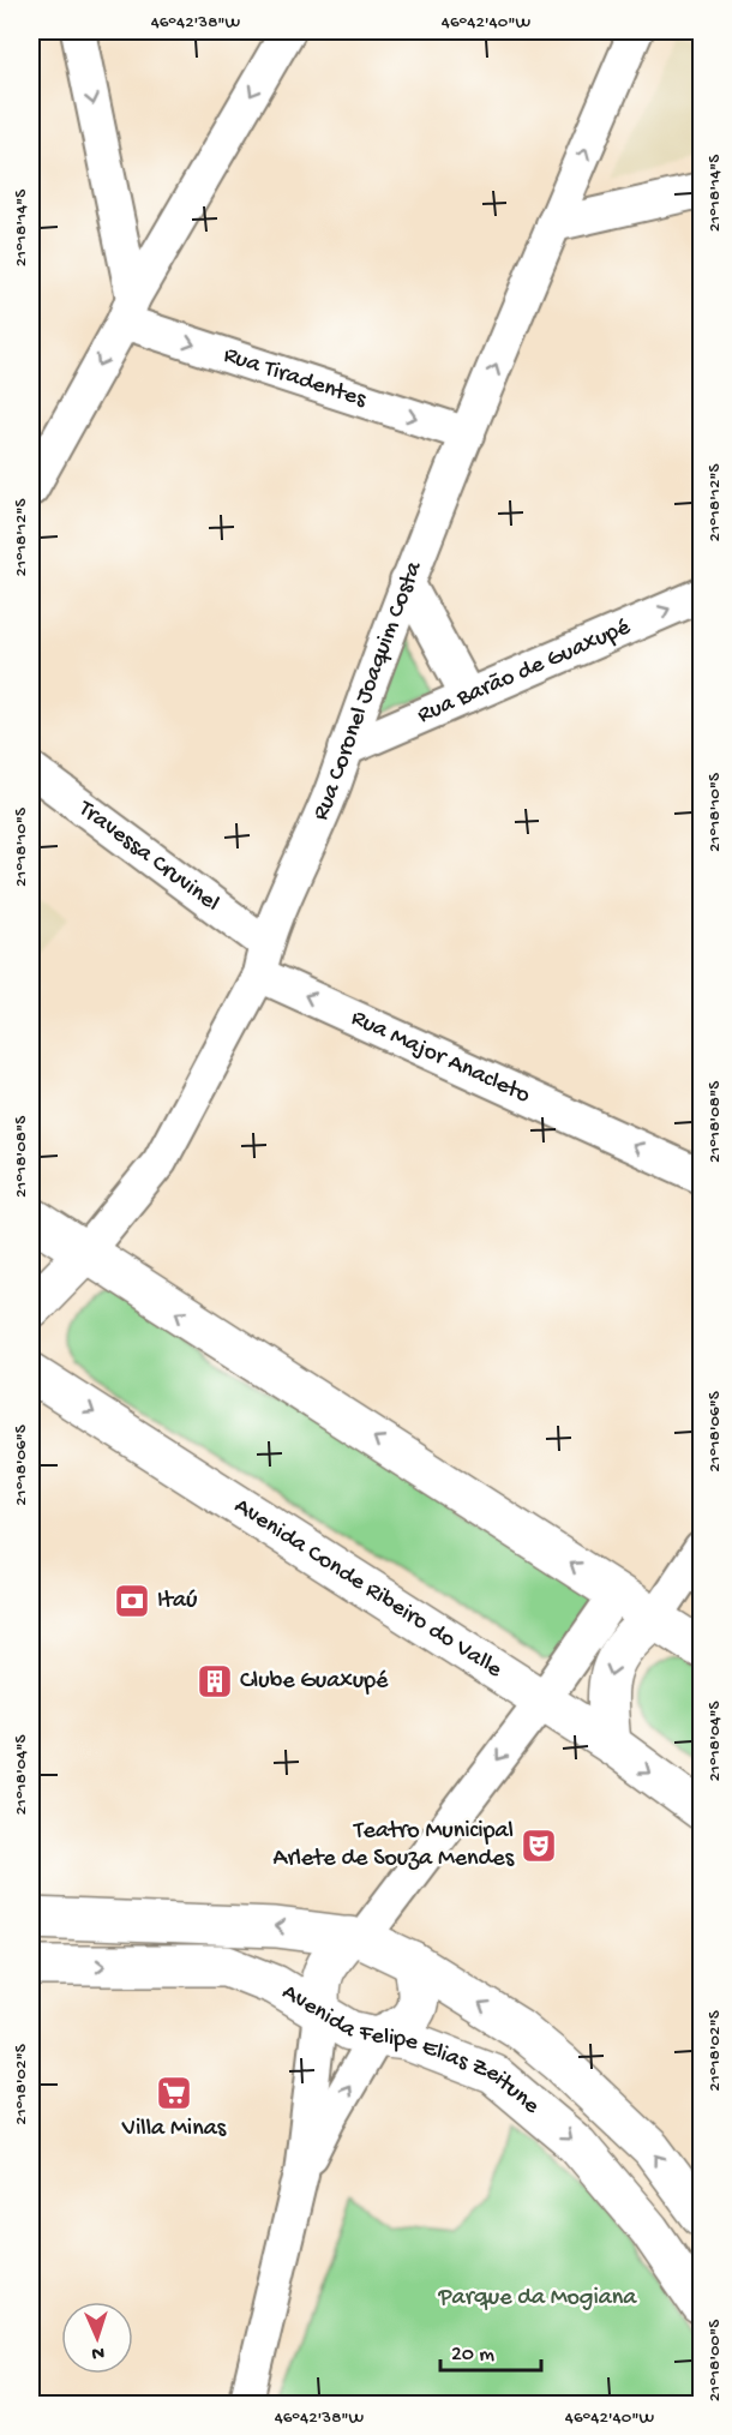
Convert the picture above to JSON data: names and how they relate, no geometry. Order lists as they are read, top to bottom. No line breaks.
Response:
{"streets":{"main road":["Rua Coronel Joaquim Costa","Avenida Conde Ribeiro do Valle","Avenida Felipe Elias Zeitune"],"street":["Rua Tiradentes","Rua Barão de Guaxupé","Travessa Cruvinel","Rua Major Anacleto"]},"crossings":[["Rua Tiradentes","Rua Coronel Joaquim Costa"],["Rua Barão de Guaxupé","Rua Coronel Joaquim Costa"],["Rua Coronel Joaquim Costa","Travessa Cruvinel"],["Rua Coronel Joaquim Costa","Rua Major Anacleto"],["Travessa Cruvinel","Rua Major Anacleto"]],"one_way":["Rua Tiradentes","Rua Barão de Guaxupé","Rua Major Anacleto"],"parks":["Parque da Mogiana"],"places":{"bank":["Itaú"],"building":["Clube Guaxupé"],"theatre":["Teatro Municipal Arlete de Souza Mendes"],"supermarket":["Villa Minas"]},"scale_bar":"20 m","north":"bottom","coordinates":["46°42'38\"W","46°42'40\"W","21°18'14\"S","21°18'12\"S","21°18'10\"S","21°18'08\"S","21°18'06\"S","21°18'04\"S","21°18'02\"S","21°18'00\"S"]}
